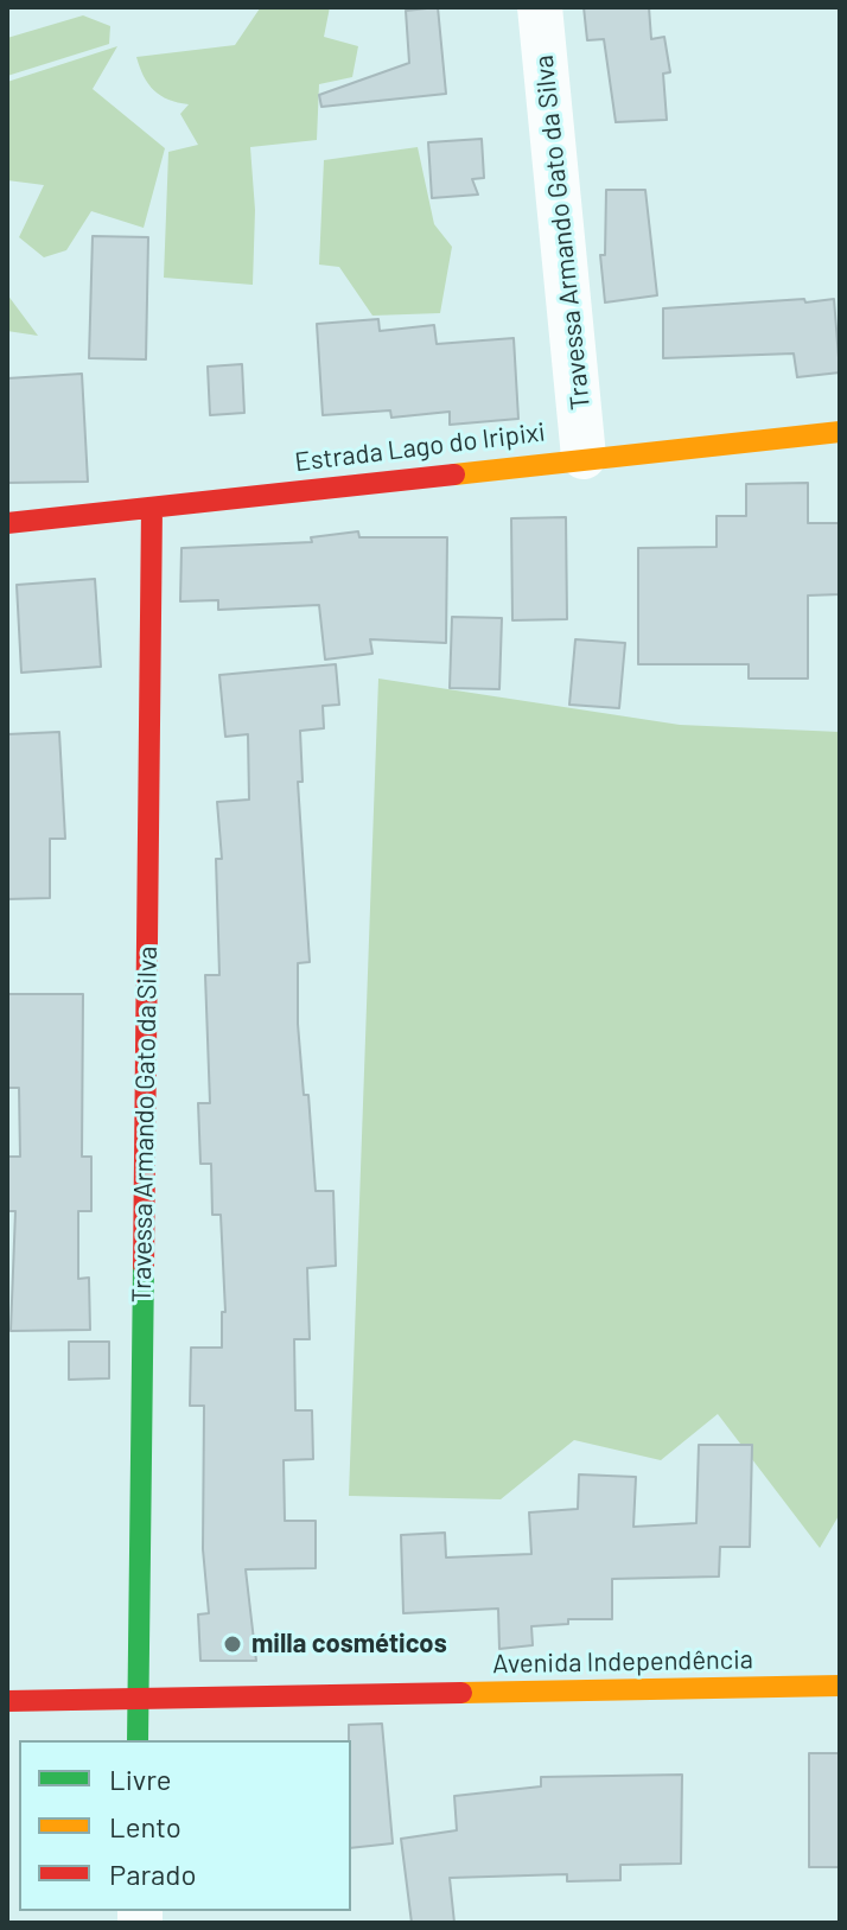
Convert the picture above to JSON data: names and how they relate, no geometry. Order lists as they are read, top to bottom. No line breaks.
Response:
{"streets":{"street":["Travessa Armando Gato da Silva","Estrada Lago do Iripixi","Avenida Independência"]},"crossings":[["Travessa Armando Gato da Silva","Estrada Lago do Iripixi"],["Travessa Armando Gato da Silva","Avenida Independência"]],"places":["milla cosméticos"],"legend":["Livre","Lento","Parado"]}
